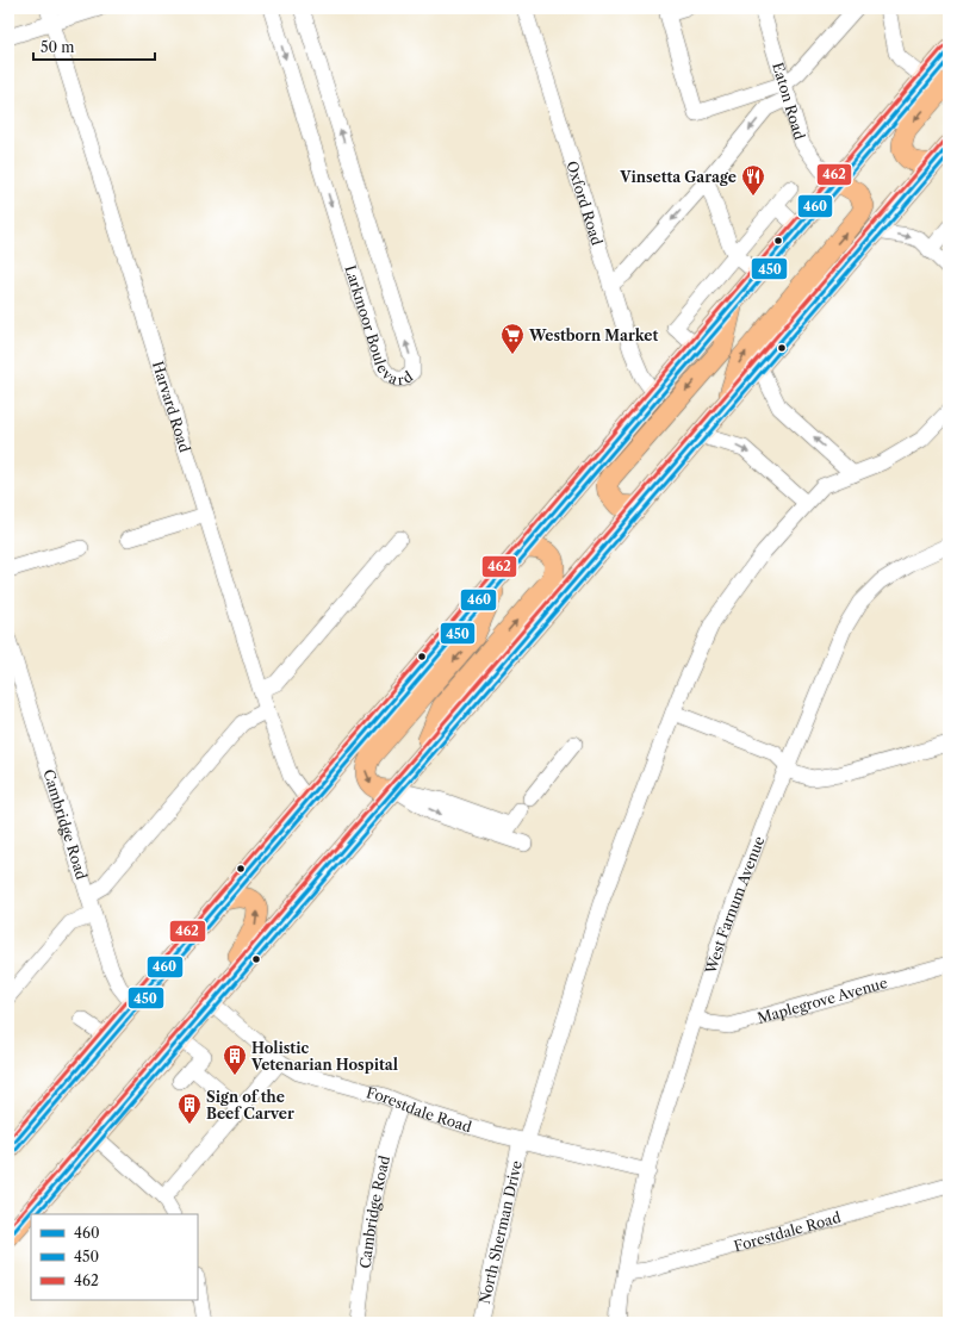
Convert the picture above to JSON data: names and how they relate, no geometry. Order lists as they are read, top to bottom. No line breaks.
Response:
{"streets":{"street":["Eaton Road","Oxford Road","Larkmoor Boulevard","Harvard Road","Cambridge Road","West Farnum Avenue","Maplegrove Avenue","Forestdale Road","North Sherman Drive"]},"crossings":[["Cambridge Road","Forestdale Road"],["West Farnum Avenue","Maplegrove Avenue"],["West Farnum Avenue","Forestdale Road"],["Forestdale Road","North Sherman Drive"]],"places":{"restaurant":["Vinsetta Garage"],"supermarket":["Westborn Market"],"building":["Holistic Vetenarian Hospital","Sign of the Beef Carver"]},"lines":["transit line 462","transit line 460","transit line 450"],"legend":["460","450","462"],"scale_bar":"50 m"}
